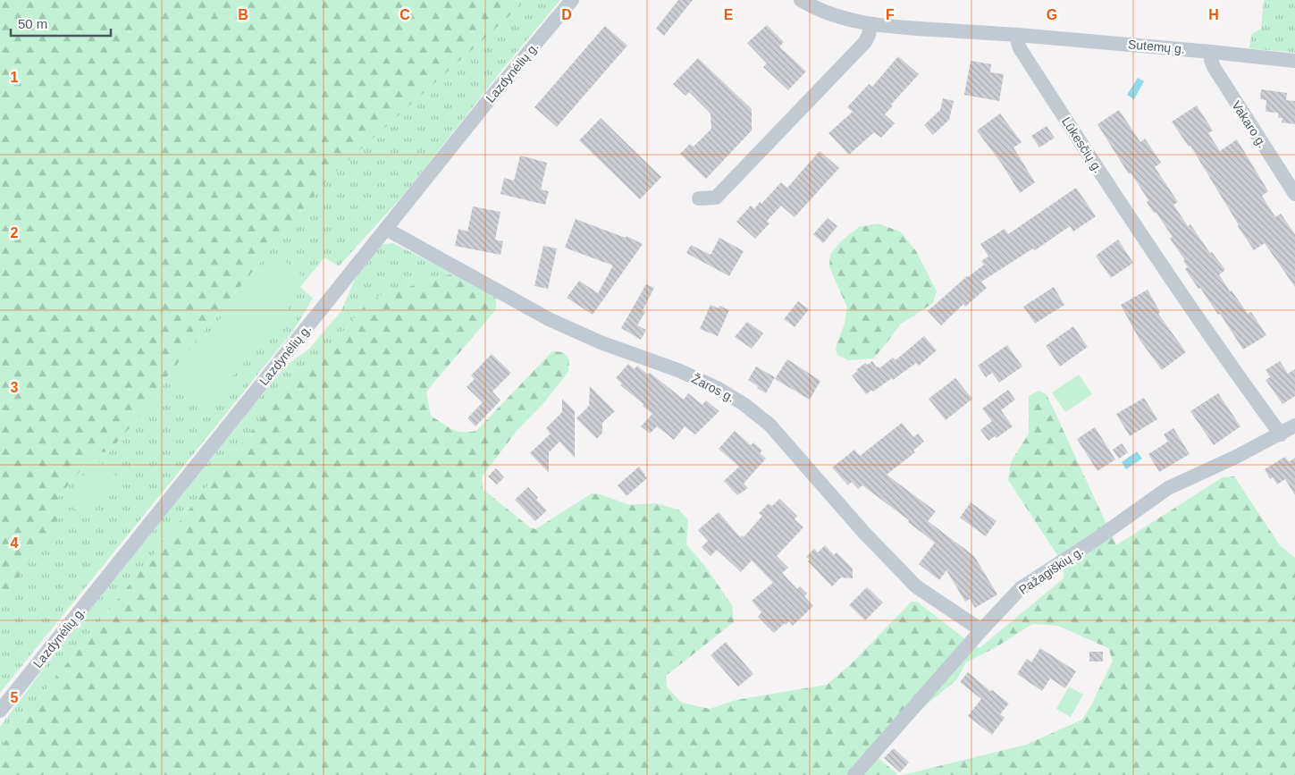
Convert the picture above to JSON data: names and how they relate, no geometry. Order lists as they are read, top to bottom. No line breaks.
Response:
{"streets":{"street":["Sutemų g.","Lazdynėlių g.","Vakaro g.","Lūkesčių g.","Žaros g.","Pažagiškių g."]},"crossings":[["Sutemų g.","Vakaro g."],["Sutemų g.","Lūkesčių g."],["Lazdynėlių g.","Žaros g."],["Lūkesčių g.","Pažagiškių g."],["Žaros g.","Pažagiškių g."]],"scale_bar":"50 m","grid":{"columns":["B","C","D","E","F","G","H"],"rows":["1","2","3","4","5"]}}
